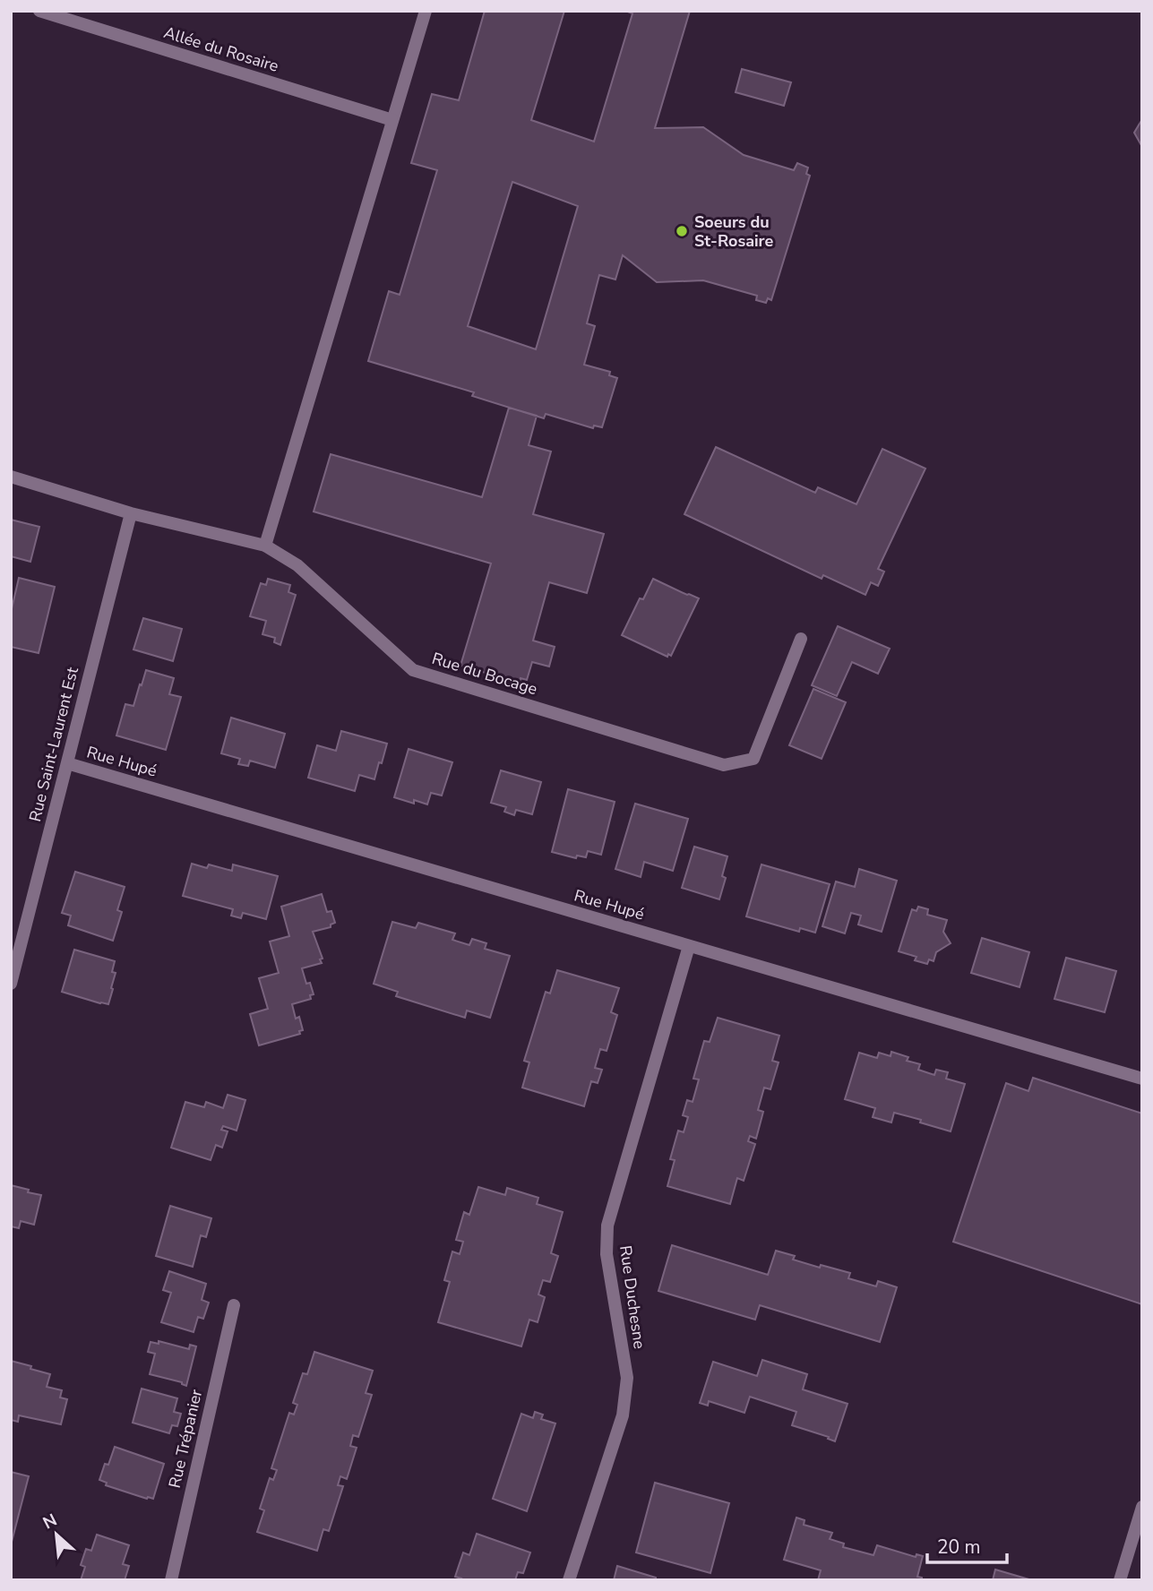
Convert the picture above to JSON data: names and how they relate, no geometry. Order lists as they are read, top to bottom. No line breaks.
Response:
{"streets":{"street":["Allée du Rosaire","Rue du Bocage","Rue Saint-Laurent Est","Rue Hupé","Rue Duchesne","Rue Trépanier"]},"crossings":[["Rue du Bocage","Rue Saint-Laurent Est"],["Rue Saint-Laurent Est","Rue Hupé"],["Rue Hupé","Rue Duchesne"]],"places":["Soeurs du St-Rosaire"],"scale_bar":"20 m","north":"top left"}
